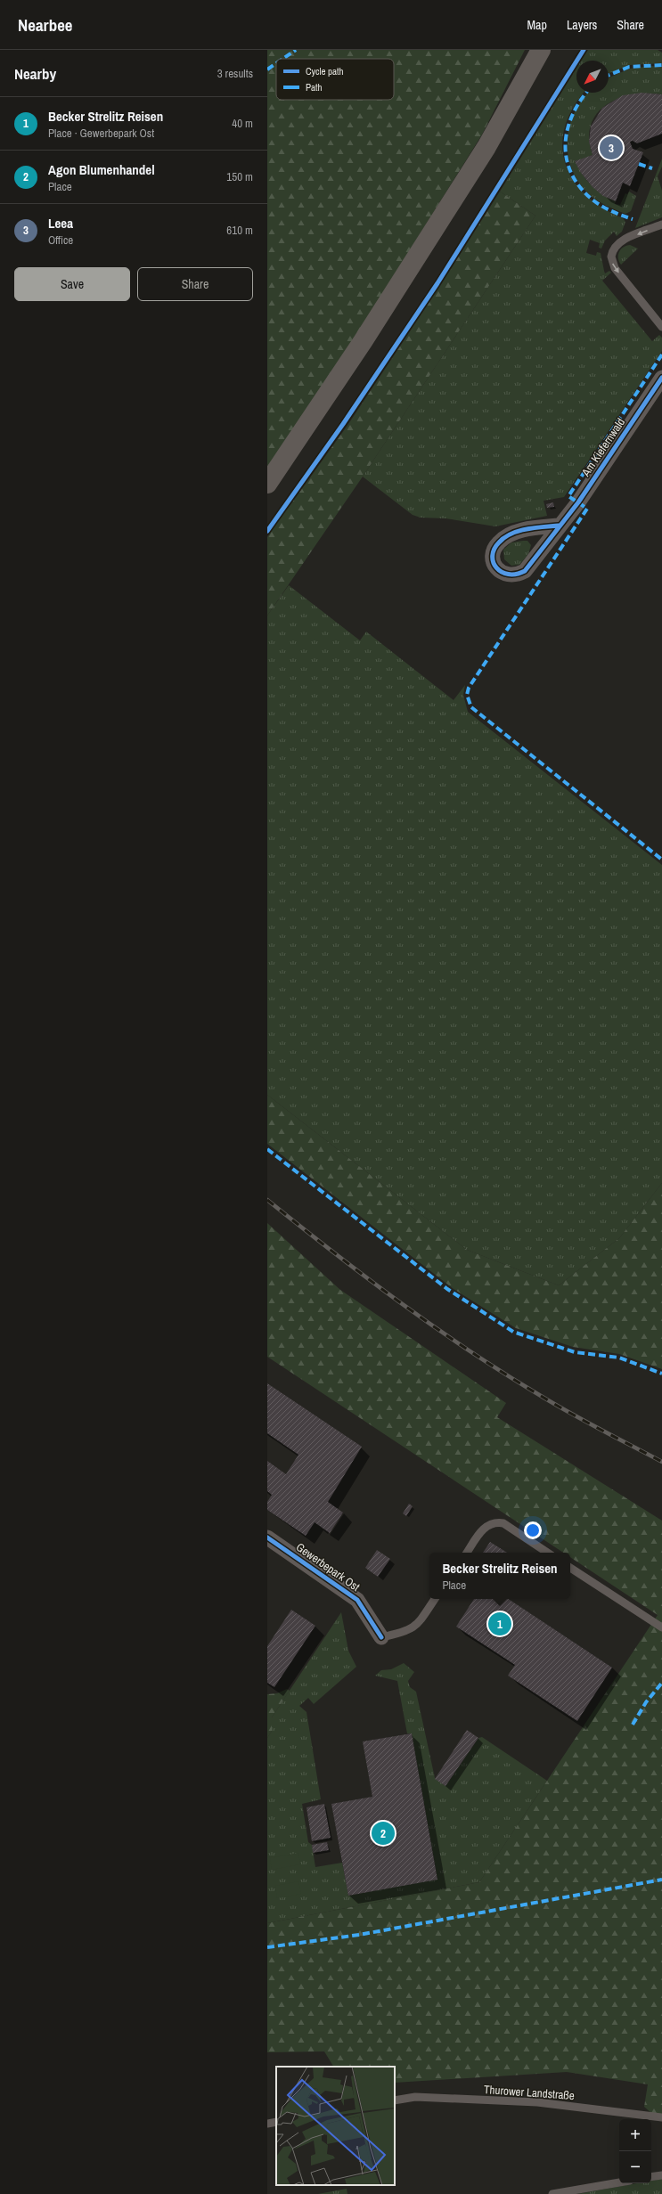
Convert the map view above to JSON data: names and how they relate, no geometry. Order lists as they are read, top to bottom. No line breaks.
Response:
{"streets":{"street":["Am Kiefernwald","Gewerbepark Ost"],"lane":["Thurower Landstraße"]},"legend":["Cycle path","Path"],"north":"bottom left","page":{"header":"Nearbee","nav":["Map","Layers","Share"],"heading":["Nearby","3 results"],"list":[{"mark":"1","name":"Becker Strelitz Reisen","note":"Place · Gewerbepark Ost","value":"40 m"},{"mark":"2","name":"Agon Blumenhandel","note":"Place","value":"150 m"},{"mark":"3","name":"Leea","note":"Office","value":"610 m"}],"pins":["3","1","2"],"buttons":["Save","Share"],"popup":["Becker Strelitz Reisen","Place"],"map_buttons":["+","−"]}}
